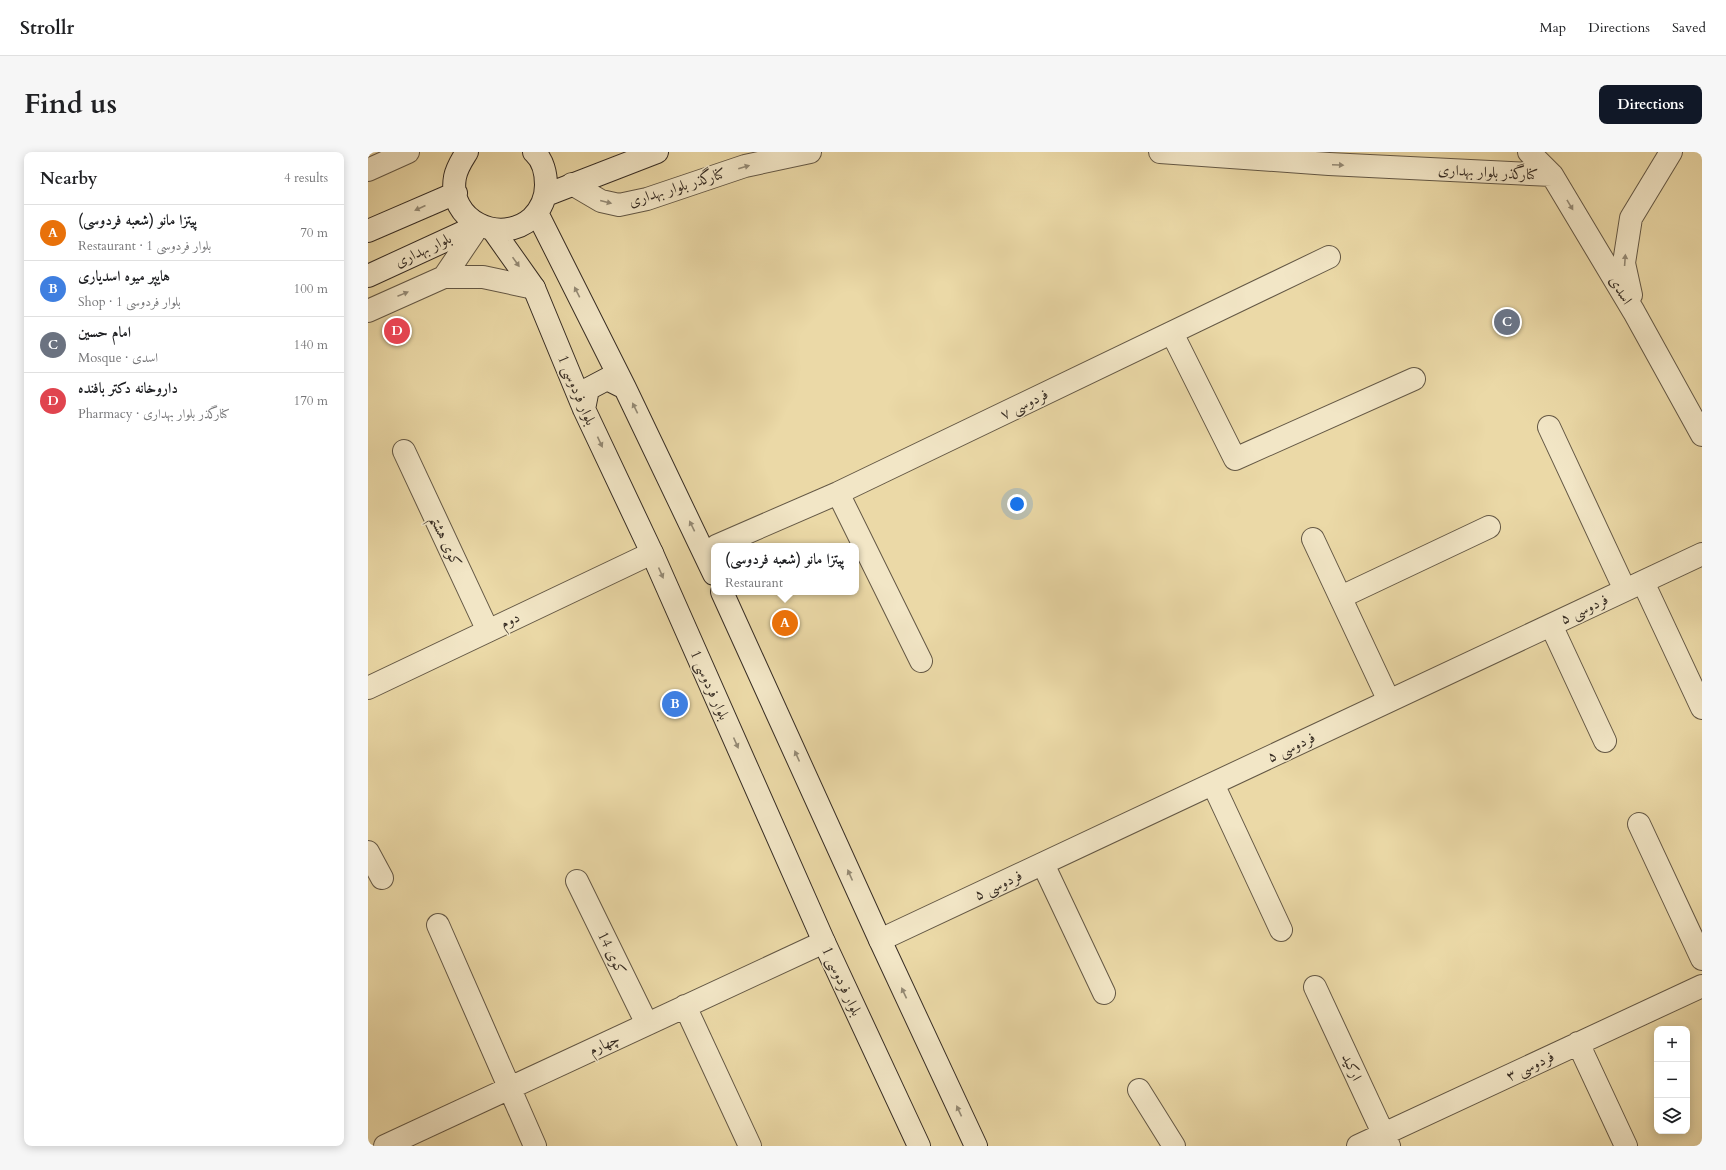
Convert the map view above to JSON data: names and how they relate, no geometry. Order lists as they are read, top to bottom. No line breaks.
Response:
{"streets":{"street":["کنارگذر بلوار بهداری","بلوار بهداری","اسدی","بلوار فردوسی 1","فردوسی ۷","کوی هشتم","فردوسی ۵","دوم","کوی 14","چهارم","فردوسی ۳","ارکید"]},"crossings":[["کنارگذر بلوار بهداری","اسدی"],["بلوار بهداری","بلوار فردوسی 1"],["بلوار فردوسی 1","دوم"],["بلوار فردوسی 1","چهارم"],["کوی هشتم","دوم"],["کوی 14","چهارم"],["فردوسی ۳","ارکید"]],"one_way":["کنارگذر بلوار بهداری","اسدی"],"page":{"header":"Strollr","nav":["Map","Directions","Saved"],"title":"Find us","buttons":"Directions","heading":["Nearby","4 results"],"list":[{"mark":"A","name":"پیتزا مانو (شعبه فردوسی)","note":"Restaurant · بلوار فردوسی 1","value":"70 m"},{"mark":"B","name":"هایپر میوه اسدیاری","note":"Shop · بلوار فردوسی 1","value":"100 m"},{"mark":"C","name":"امام حسین","note":"Mosque · اسدی","value":"140 m"},{"mark":"D","name":"داروخانه دکتر بافنده","note":"Pharmacy · کنارگذر بلوار بهداری","value":"170 m"}],"pins":["C","D","A","B"],"popup":["پیتزا مانو (شعبه فردوسی)","Restaurant"],"map_buttons":["+","−"]}}
